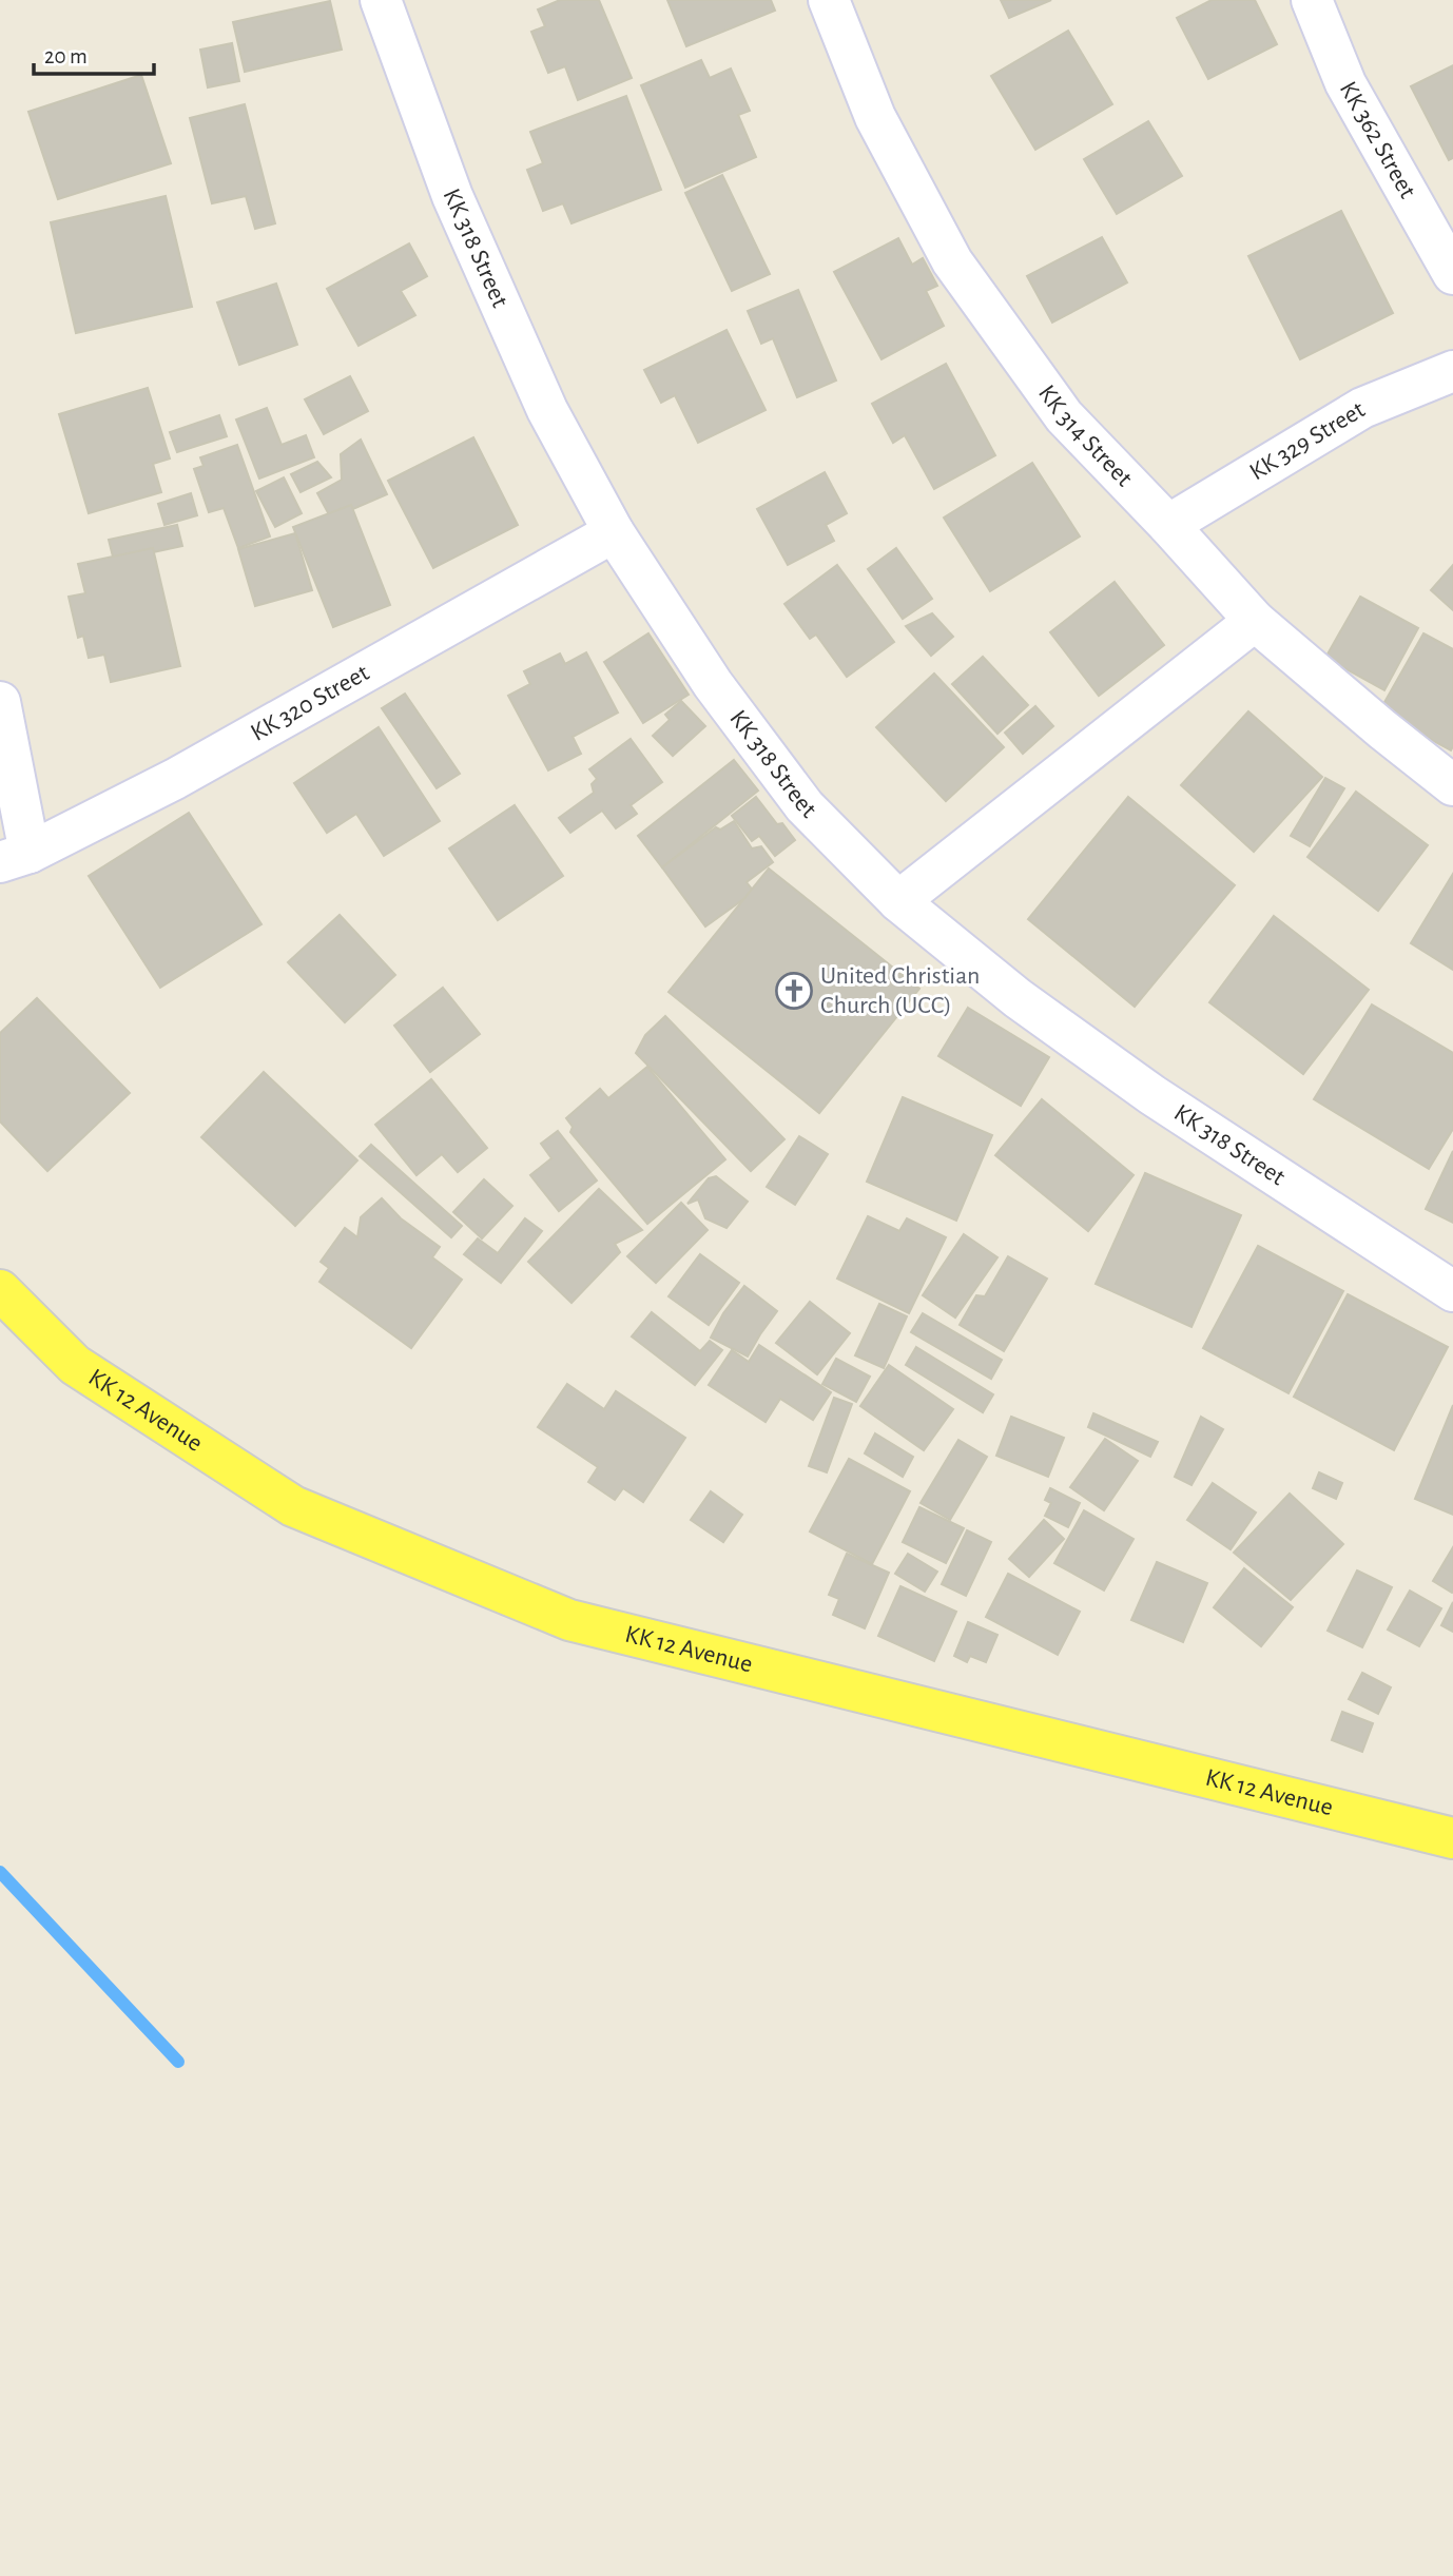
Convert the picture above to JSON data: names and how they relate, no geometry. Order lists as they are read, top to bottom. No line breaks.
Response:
{"streets":{"main road":["KK 12 Avenue"],"street":["KK 362 Street","KK 318 Street","KK 314 Street","KK 329 Street","KK 320 Street"]},"crossings":[["KK 318 Street","KK 320 Street"],["KK 314 Street","KK 329 Street"]],"places":{"church":["United Christian Church (UCC)"]},"scale_bar":"20 m"}
